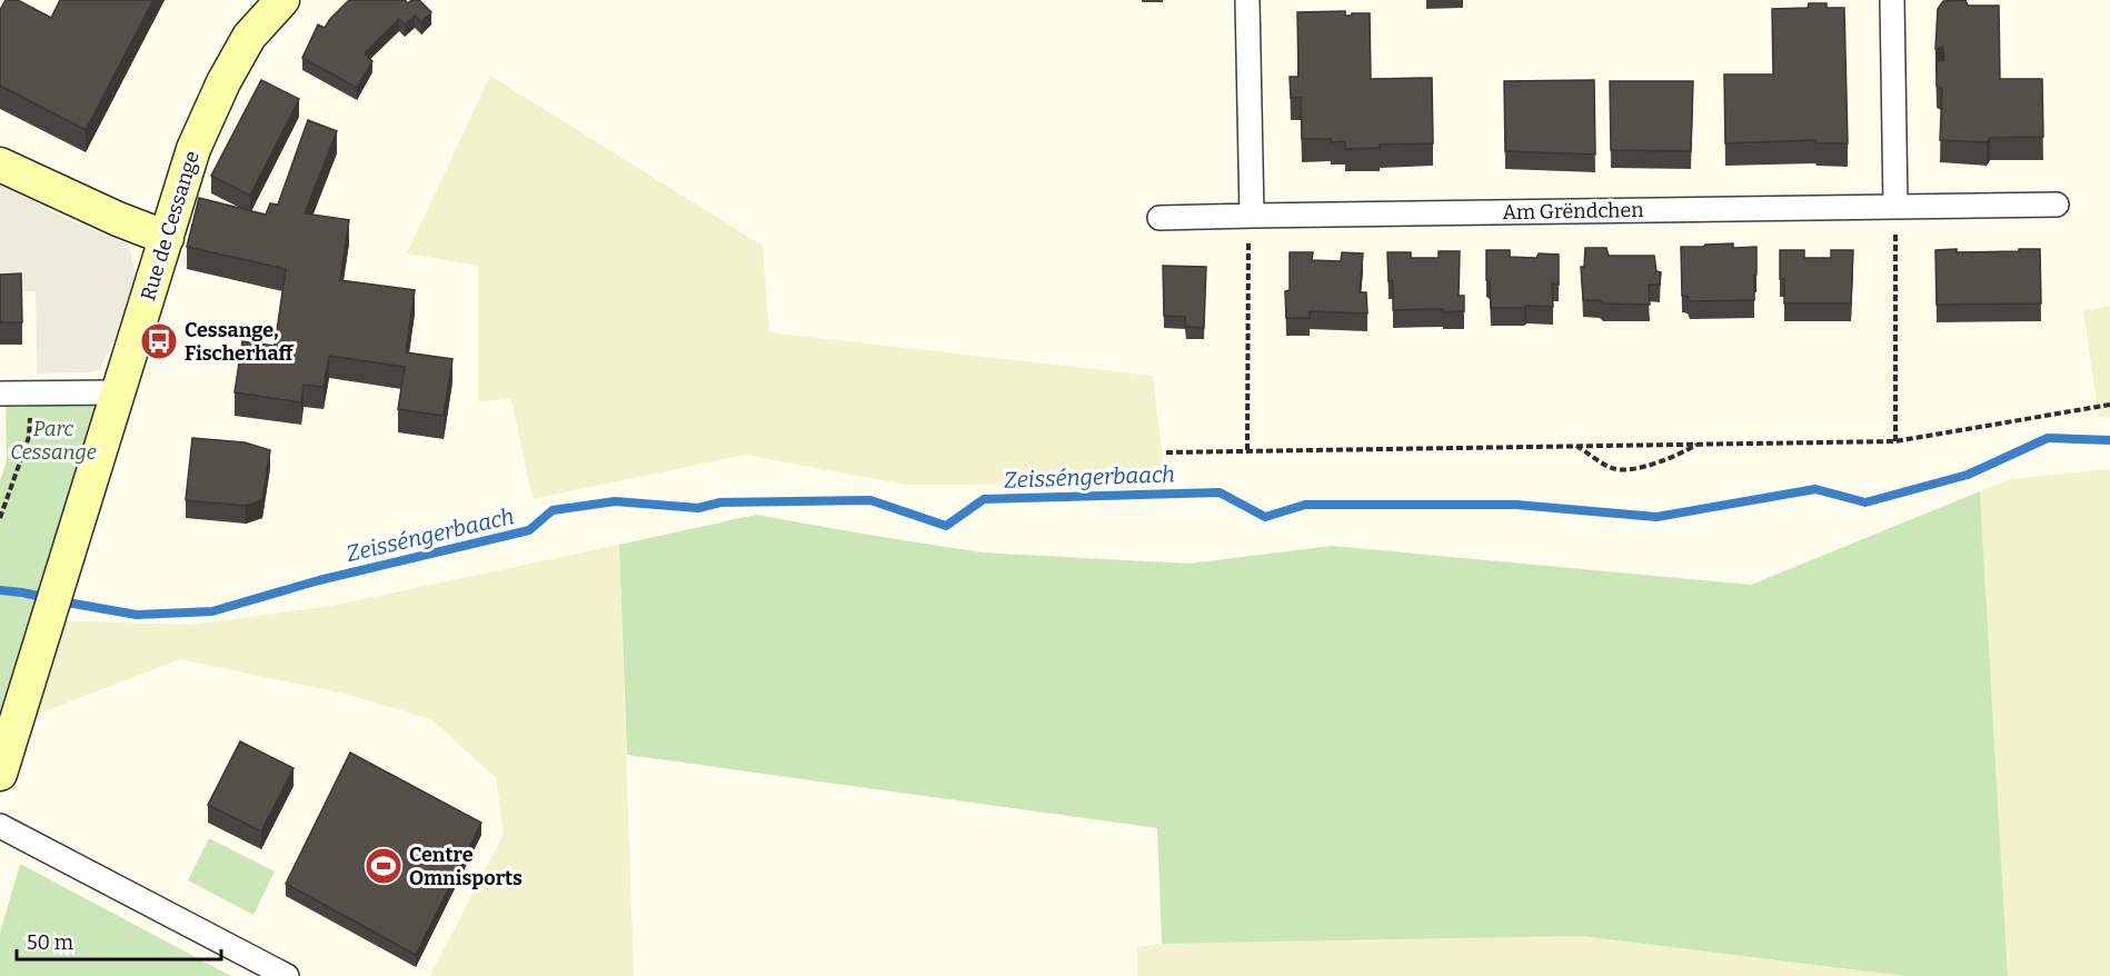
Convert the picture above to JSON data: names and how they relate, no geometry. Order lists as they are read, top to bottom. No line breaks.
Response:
{"streets":{"main road":["Rue de Cessange"],"street":["Am Grëndchen"]},"water":["Zeisséngerbaach"],"parks":["Parc Cessange"],"places":{"bus stop":["Cessange, Fischerhaff"],"sports":["Centre Omnisports"]},"scale_bar":"50 m"}
